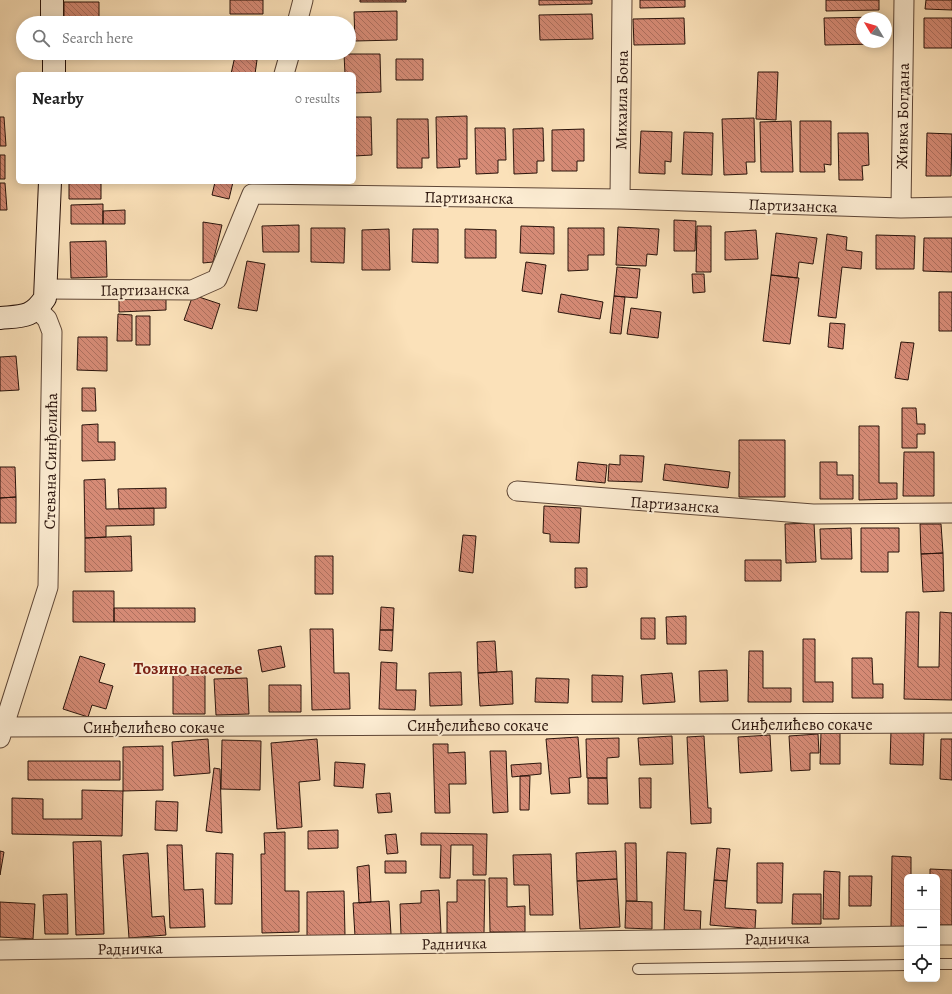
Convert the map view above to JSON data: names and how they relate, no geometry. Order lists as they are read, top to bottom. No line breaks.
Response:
{"streets":{"street":["Михаила Бона","Живка Богдана","Партизанска","Стевана Синђелића","Синђелићево сокаче","Радничка"]},"crossings":[["Михаила Бона","Партизанска"],["Живка Богдана","Партизанска"],["Стевана Синђелића","Синђелићево сокаче"]],"districts":["Тозино насеље"],"north":"top left","page":{"search":"Search here","heading":["Nearby","0 results"],"map_buttons":["+","−"]}}
